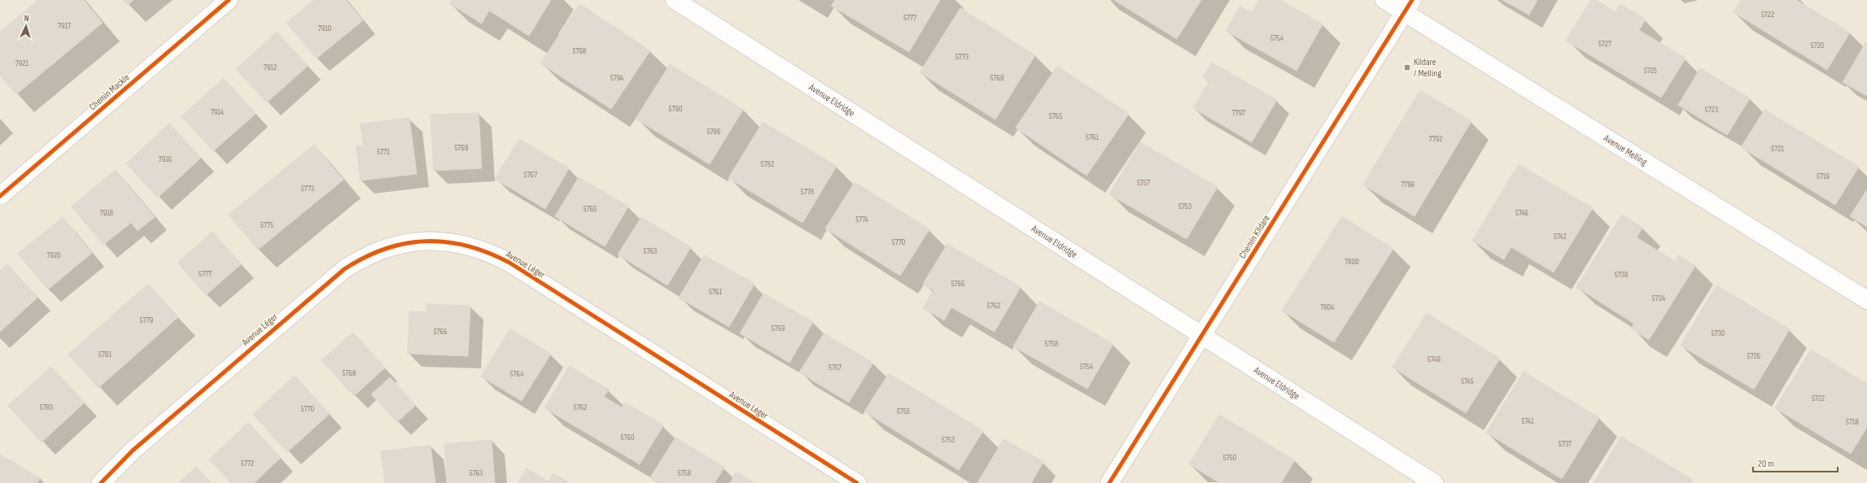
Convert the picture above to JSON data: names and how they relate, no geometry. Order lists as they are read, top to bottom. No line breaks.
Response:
{"streets":{"street":["Chemin Mackle","Avenue Eldridge","Avenue Melling","Chemin Kildare","Avenue Léger"]},"crossings":[["Avenue Eldridge","Chemin Kildare"],["Avenue Melling","Chemin Kildare"]],"places":{"transit":["Kildare / Melling"]},"house_numbers":["5722","5777","7917","7910","5754","5727","5720","5798","5773","7921","7912","5725","5794","5769","5790","5723","7914","7797","5765","5786","5761","7792","5769","5721","5771","7916","5782","5767","5719","5757","7796","5773","5778","5753","5765","7918","5746","5774","5775","5742","5770","5763","7920","7800","5777","5738","5766","5761","5734","5762","7804","5779","5759","5766","5730","5758","5781","5726","5749","5754","5757","5768","5764","5745","5722","5783","5762","5770","5755","5741","5718","5760","5753","5737","5750","5772","5763","5758"],"scale_bar":"20 m","north":"top"}
